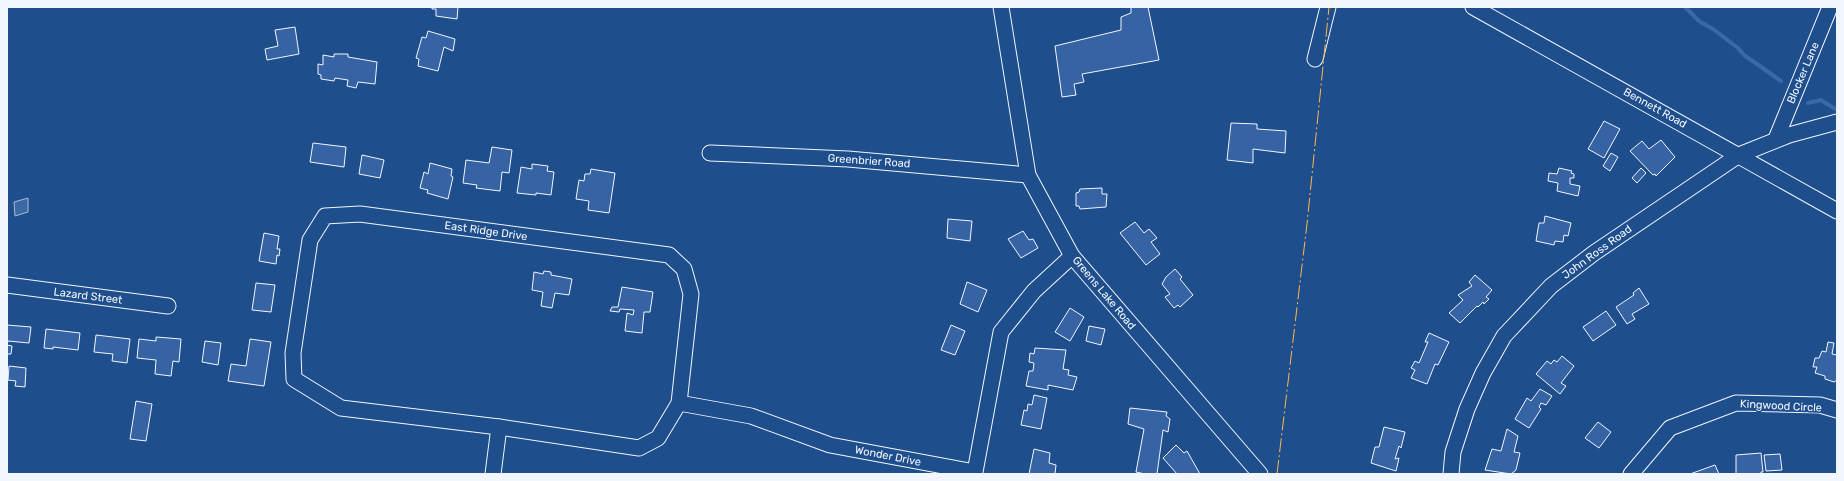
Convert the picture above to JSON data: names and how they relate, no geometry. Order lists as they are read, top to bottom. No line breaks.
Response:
{"streets":{"street":["Blocker Lane","Bennett Road","Greenbrier Road","East Ridge Drive","John Ross Road","Greens Lake Road","Lazard Street","Kingwood Circle","Wonder Drive"]},"crossings":[["Blocker Lane","John Ross Road"],["Bennett Road","John Ross Road"],["Greenbrier Road","Greens Lake Road"],["East Ridge Drive","Wonder Drive"],["Greens Lake Road","Wonder Drive"]]}
